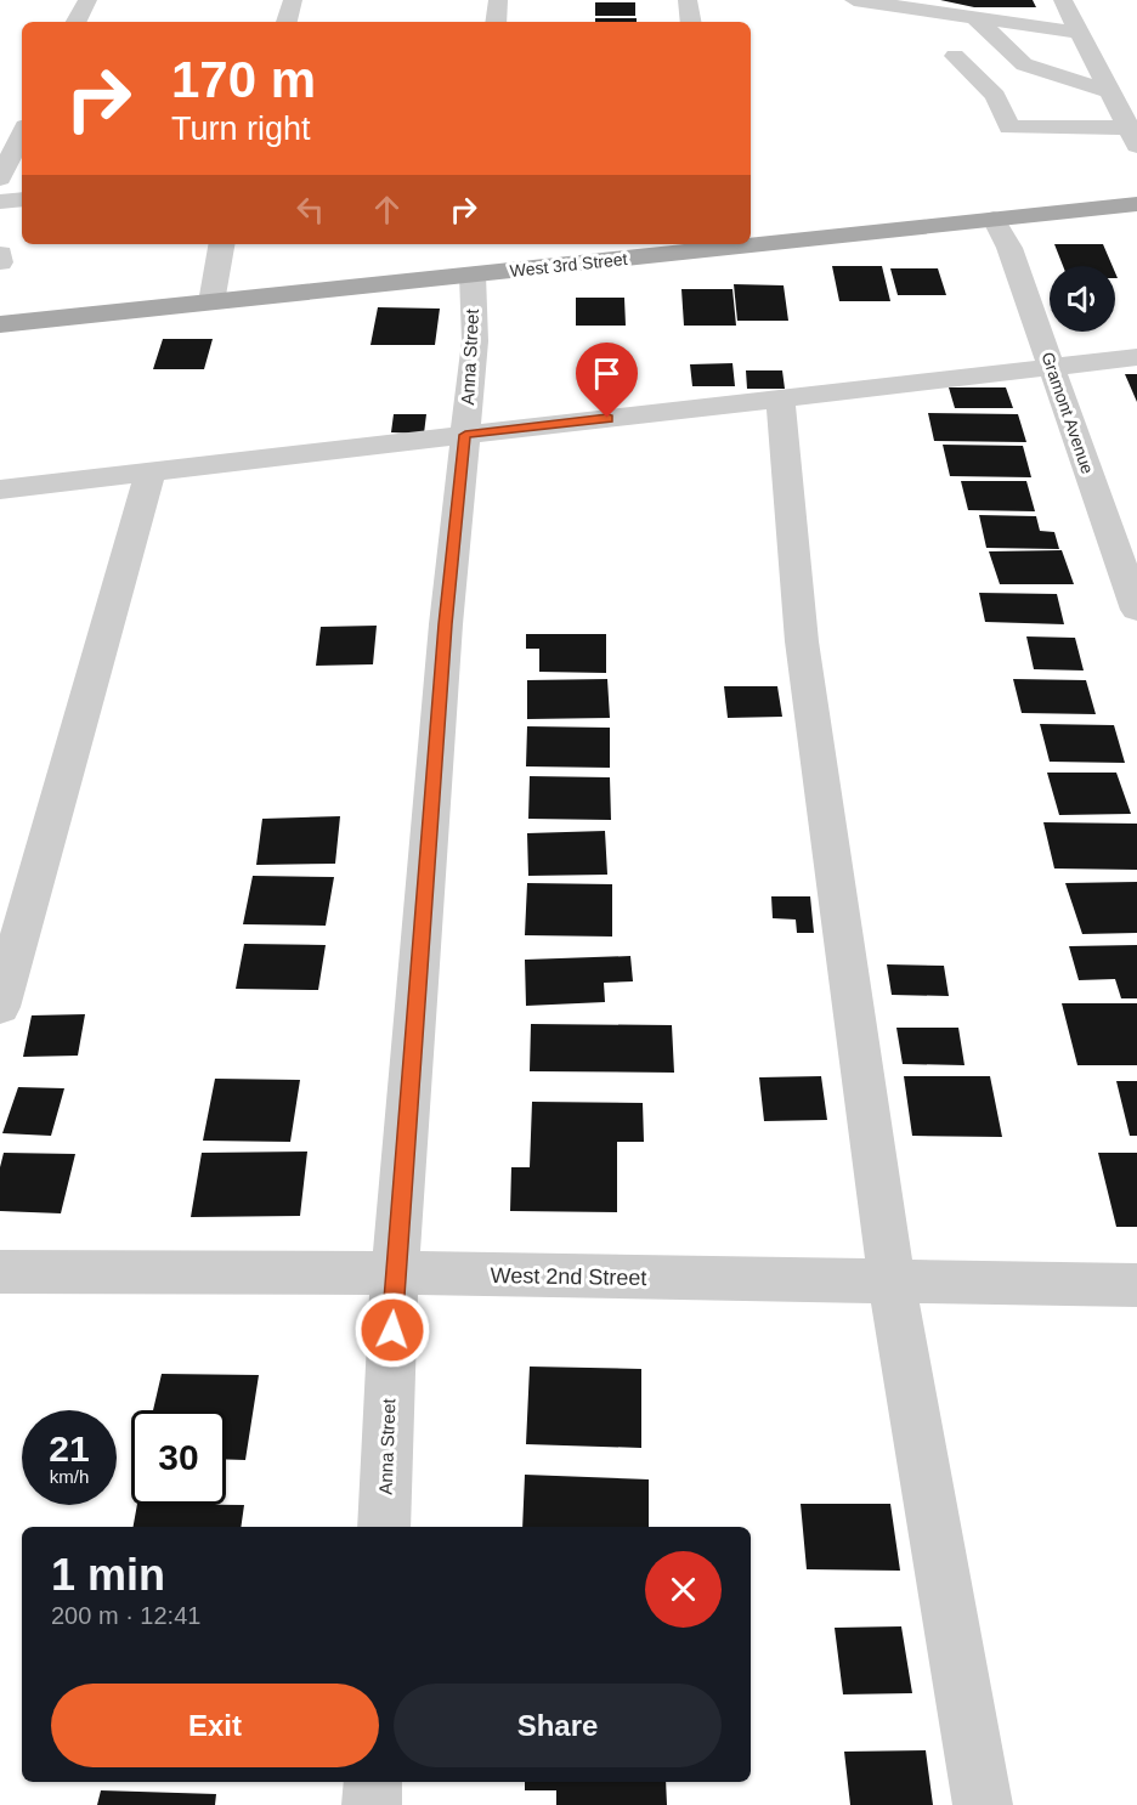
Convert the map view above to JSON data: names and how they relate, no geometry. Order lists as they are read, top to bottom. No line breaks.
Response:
{"streets":{"main road":["West 3rd Street"],"street":["Anna Street","Gramont Avenue","West 2nd Street"]},"crossings":[["West 3rd Street","Anna Street"],["West 3rd Street","Gramont Avenue"],["Anna Street","West 2nd Street"]],"page":{"turn":["170 m","Turn right"],"speed":"21 km/h","limit":"30","heading":["1 min","200 m · 12:41"],"buttons":["Exit","Share"]}}
